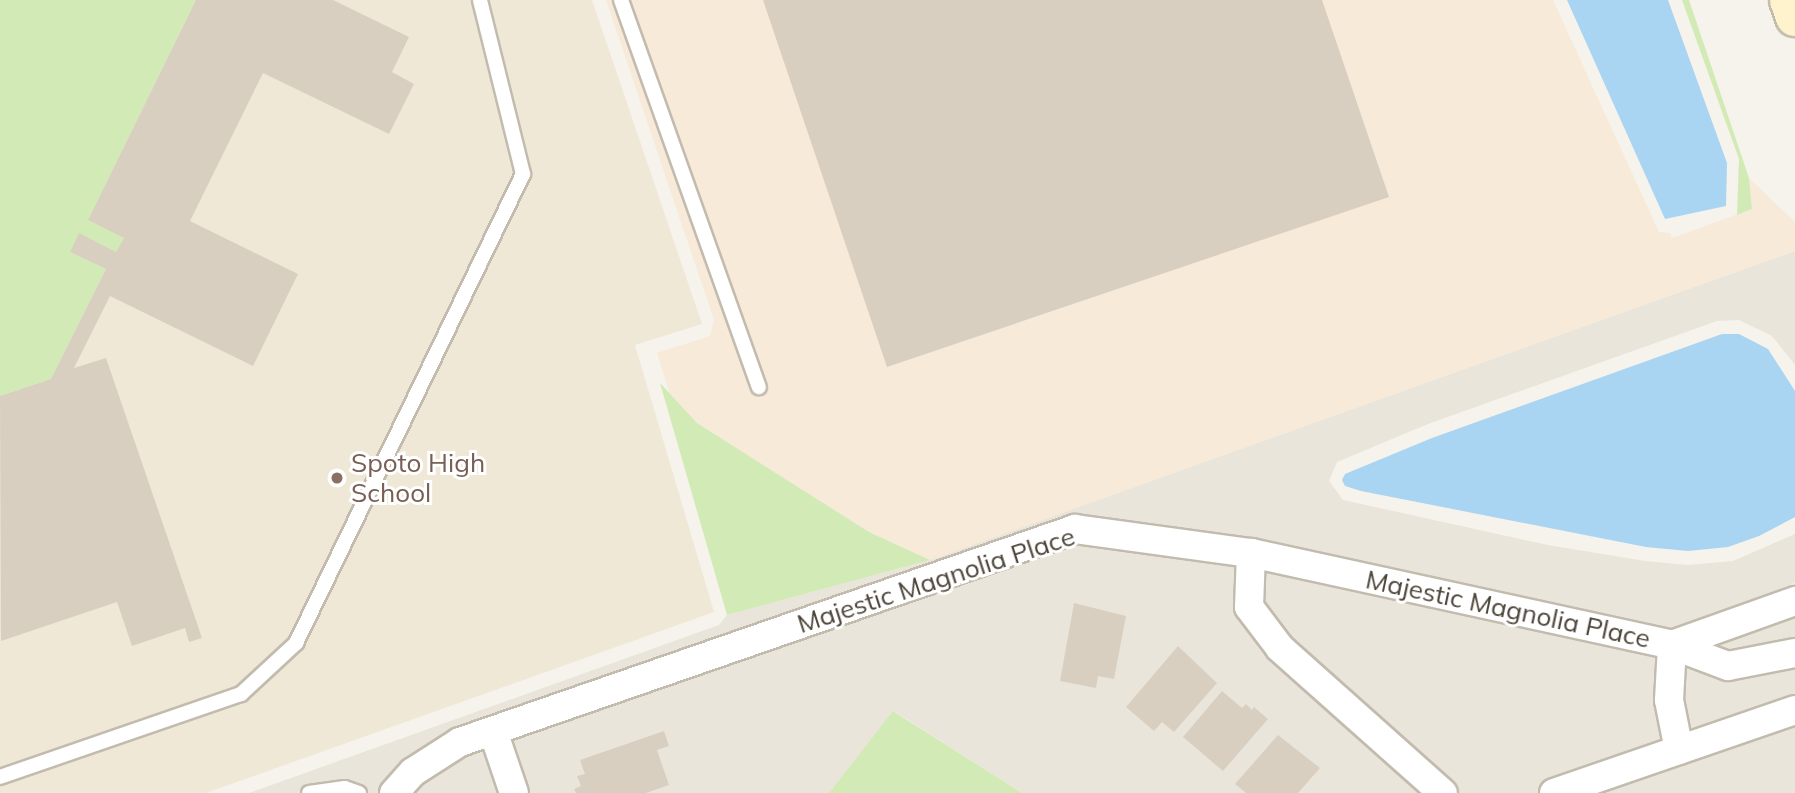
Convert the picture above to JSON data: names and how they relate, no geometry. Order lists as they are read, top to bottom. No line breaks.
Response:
{"streets":{"street":["Majestic Magnolia Place"]},"places":["Spoto High School"]}
